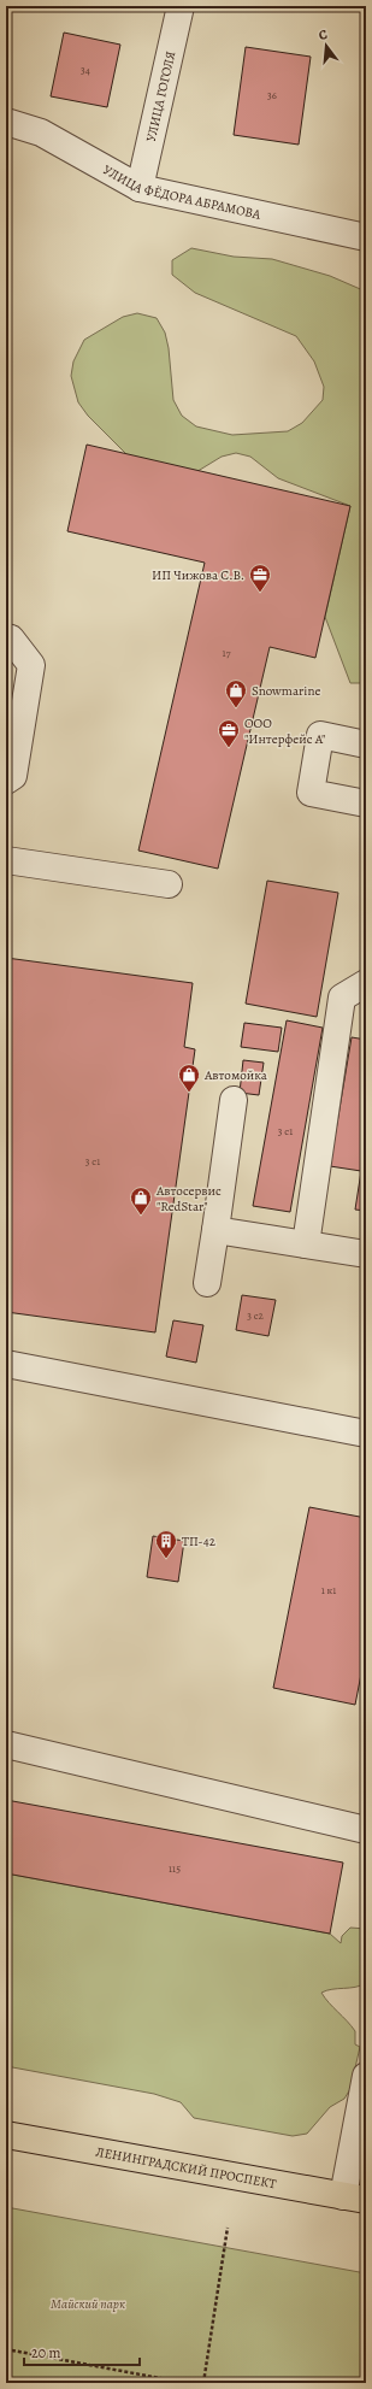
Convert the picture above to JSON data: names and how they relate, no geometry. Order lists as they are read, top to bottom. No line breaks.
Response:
{"streets":{"main road":["ЛЕНИНГРАДСКИЙ ПРОСПЕКТ"],"street":["УЛИЦА ГОГОЛЯ","УЛИЦА ФЁДОРА АБРАМОВА"]},"crossings":[["УЛИЦА ГОГОЛЯ","УЛИЦА ФЁДОРА АБРАМОВА"]],"parks":["Майский парк"],"places":{"office":["ИП Чижова С.В.","ООО \"Интерфейс А\""],"shop":["Snowmarine","Автомойка","Автосервис \"RedStar\""],"building":["ТП-42"]},"house_numbers":["34","36","17","3 с1","3 с1","3 с2","1 к1","115"],"scale_bar":"20 m","north":"top"}
